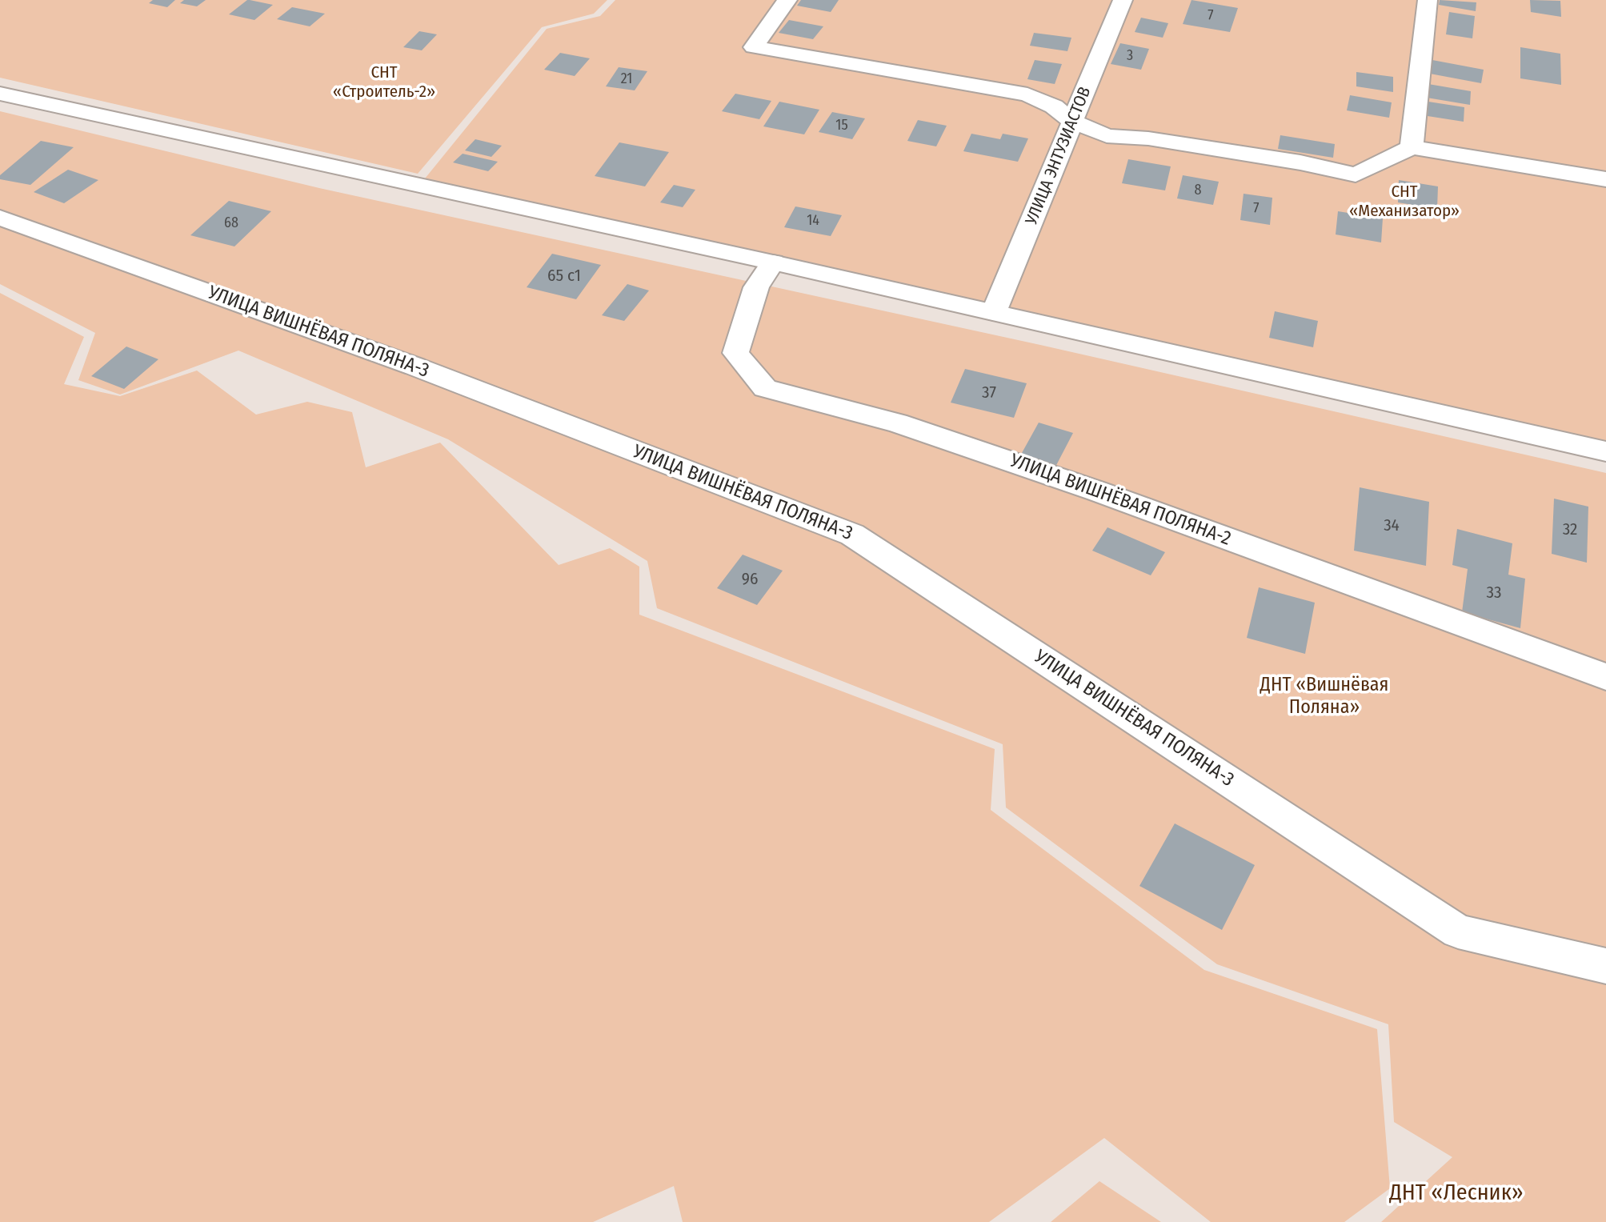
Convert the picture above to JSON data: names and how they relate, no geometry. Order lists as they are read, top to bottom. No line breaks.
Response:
{"streets":{"street":["УЛИЦА ЭНТУЗИАСТОВ","УЛИЦА ВИШНЁВАЯ ПОЛЯНА-3","УЛИЦА ВИШНЁВАЯ ПОЛЯНА-2"]},"parks":["СНТ «Строитель-2»","СНТ «Механизатор»","ДНТ «Вишнёвая Поляна»","ДНТ «Лесник»"],"house_numbers":["7","3","21","15","8","7","14","68","65 с1","37","34","32","96","33"]}
